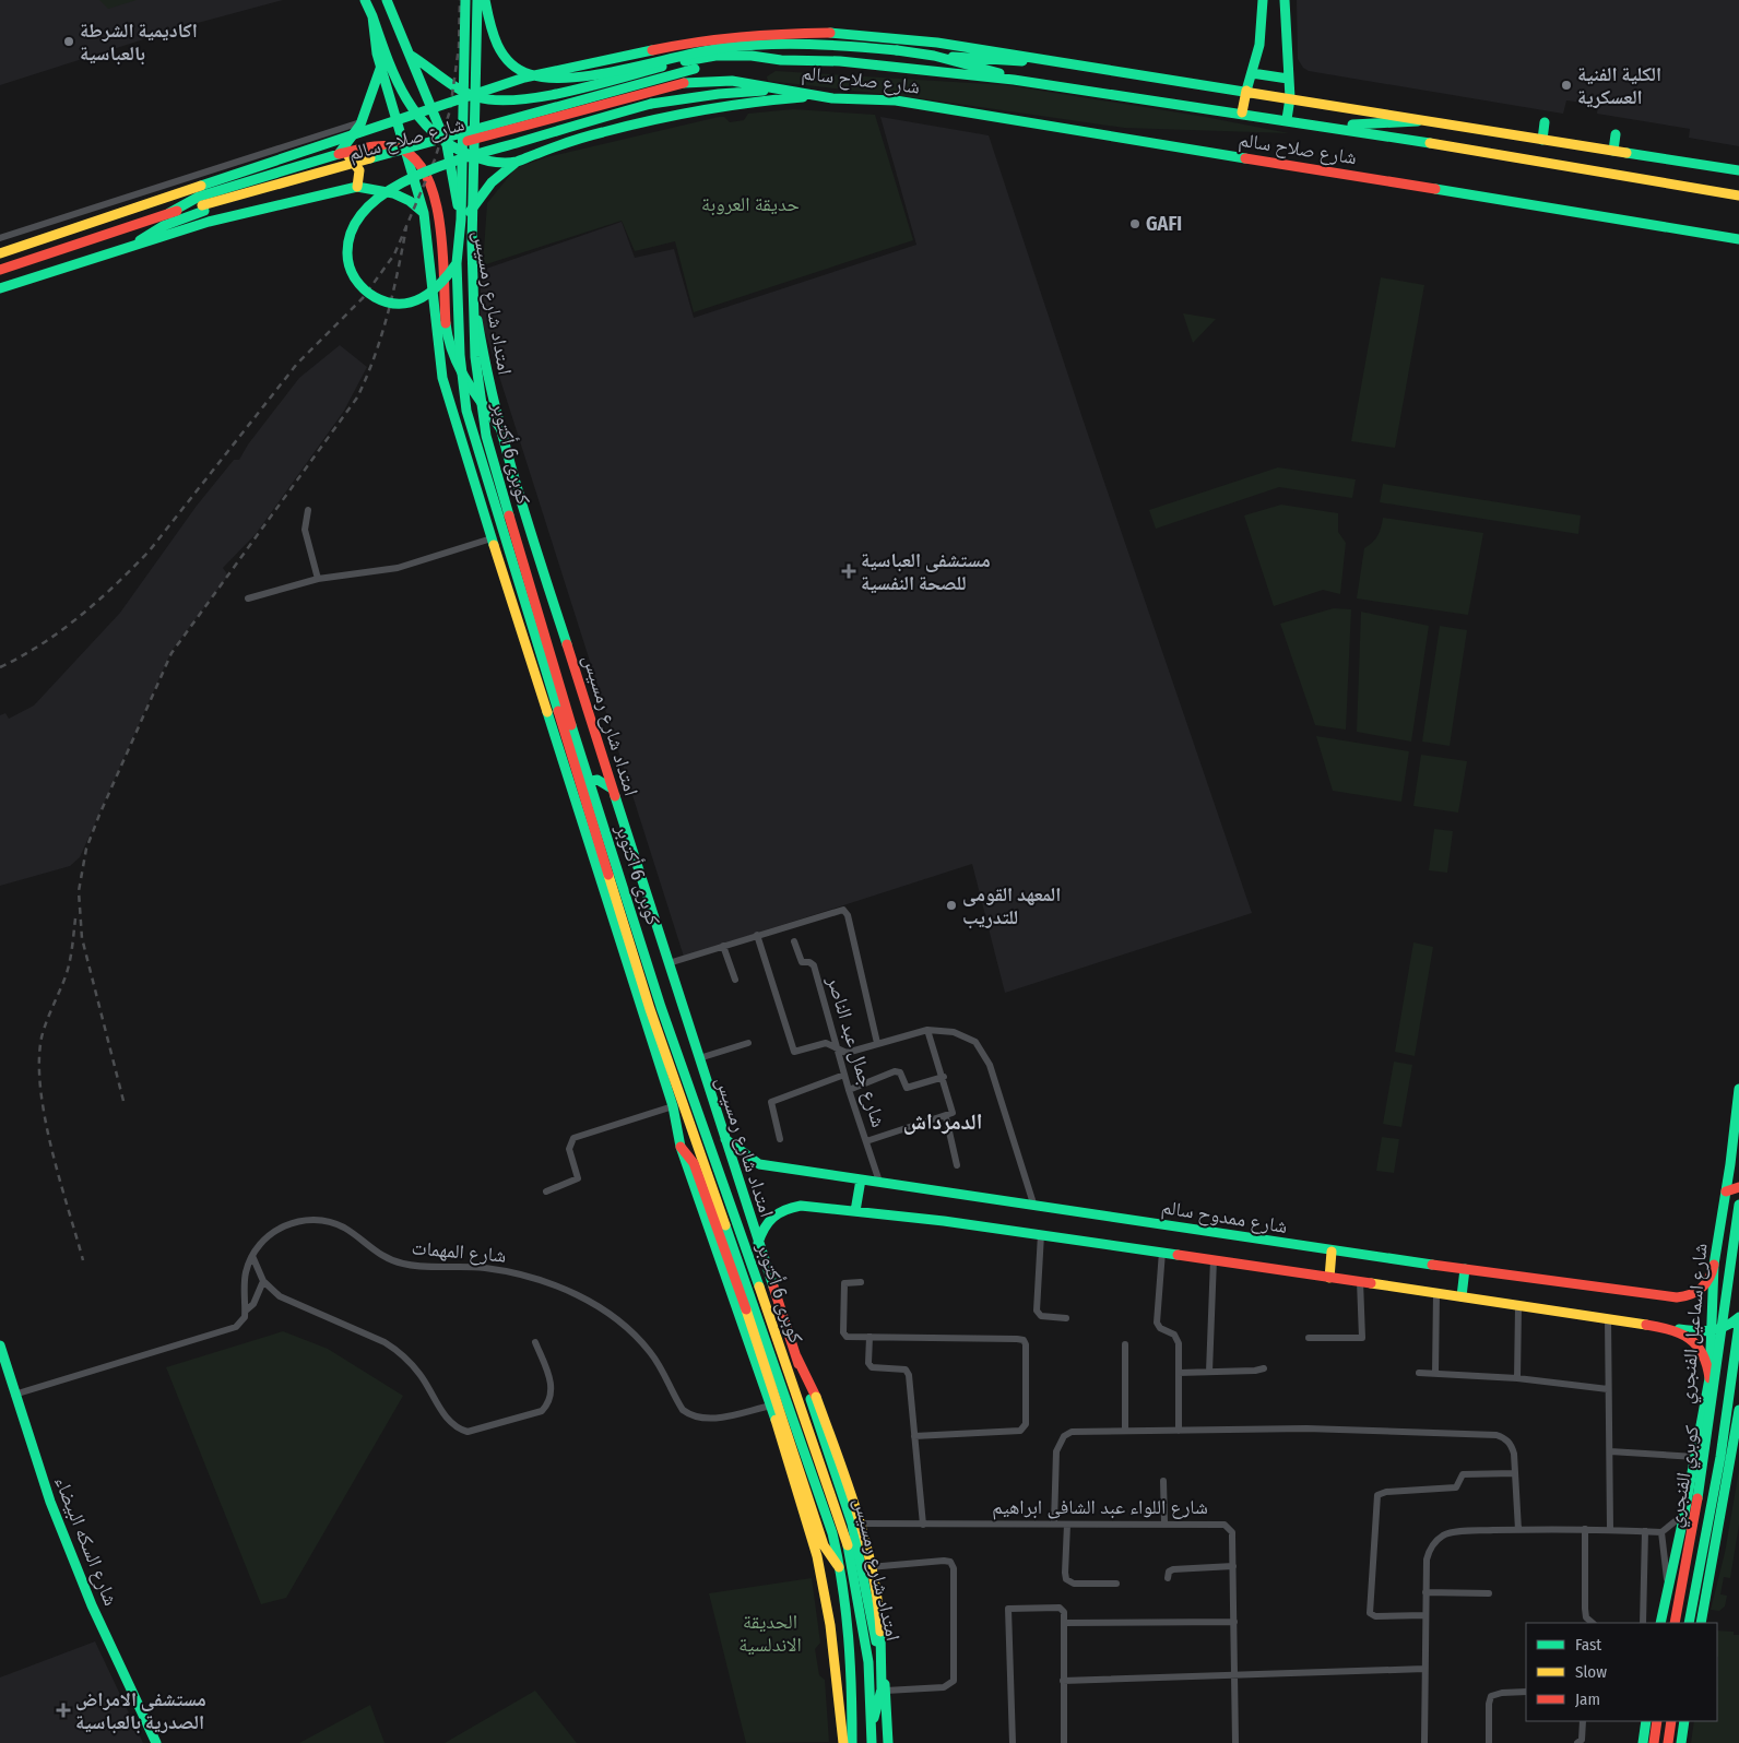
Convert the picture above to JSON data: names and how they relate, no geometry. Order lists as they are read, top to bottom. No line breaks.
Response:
{"streets":{"main road":["شارع صلاح سالم","امتداد شارع رمسيس","كوبرى 6 أكتوبر","شارع ممدوح سالم","شارع اسماعيل الفنجري","كوبري الفنجري","شارع السكه البيضاء"],"street":["شارع جمال عبد الناصر","شارع المهمات","شارع اللواء عبد الشافى ابراهيم"]},"crossings":[["امتداد شارع رمسيس","شارع ممدوح سالم"],["امتداد شارع رمسيس","شارع اللواء عبد الشافى ابراهيم"],["شارع جمال عبد الناصر","شارع ممدوح سالم"],["شارع ممدوح سالم","شارع اسماعيل الفنجري"]],"districts":["الدمرداش"],"parks":["حديقة العروبة","الحديقة الاندلسية"],"places":{"other":["اكاديمية الشرطة بالعباسية","الكلية الفنية العسكرية","GAFI","المعهد القومى للتدريب"],"health":["مستشفى العباسية للصحة النفسية","مستشفى الامراض الصدرية بالعباسية"]},"legend":["Fast","Slow","Jam"]}
